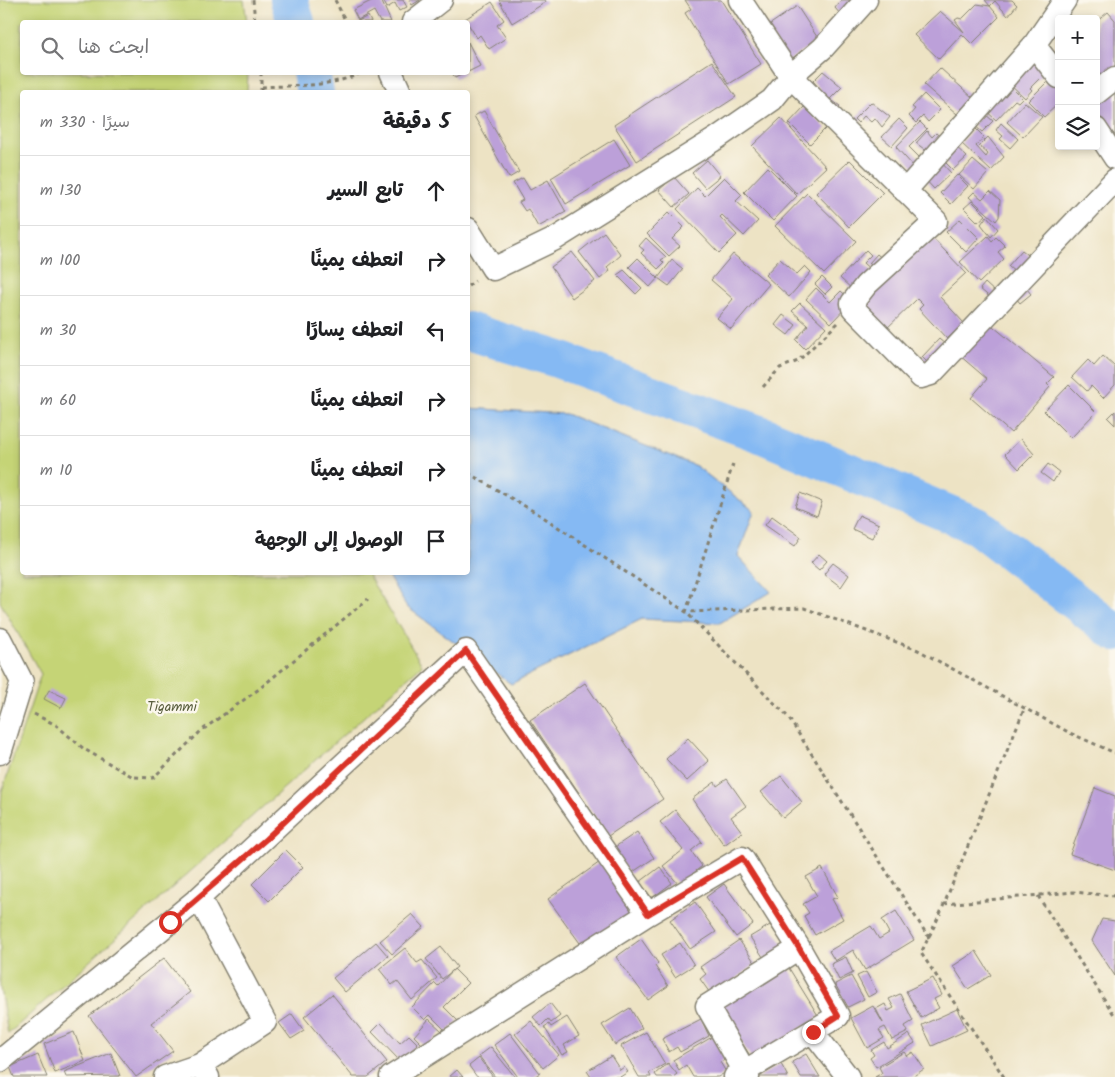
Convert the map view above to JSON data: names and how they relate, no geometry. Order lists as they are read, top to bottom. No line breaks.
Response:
{"parks":["Tigammi"],"page":{"map_buttons":["+","−"],"search":"ابحث هنا","heading":["5 دقيقة","سيرًا · 330 m"],"list":[["تابع السير","130 m"],["انعطف يمينًا","100 m"],["انعطف يسارًا","30 m"],["انعطف يمينًا","60 m"],["انعطف يمينًا","10 m"],"الوصول إلى الوجهة"]}}
